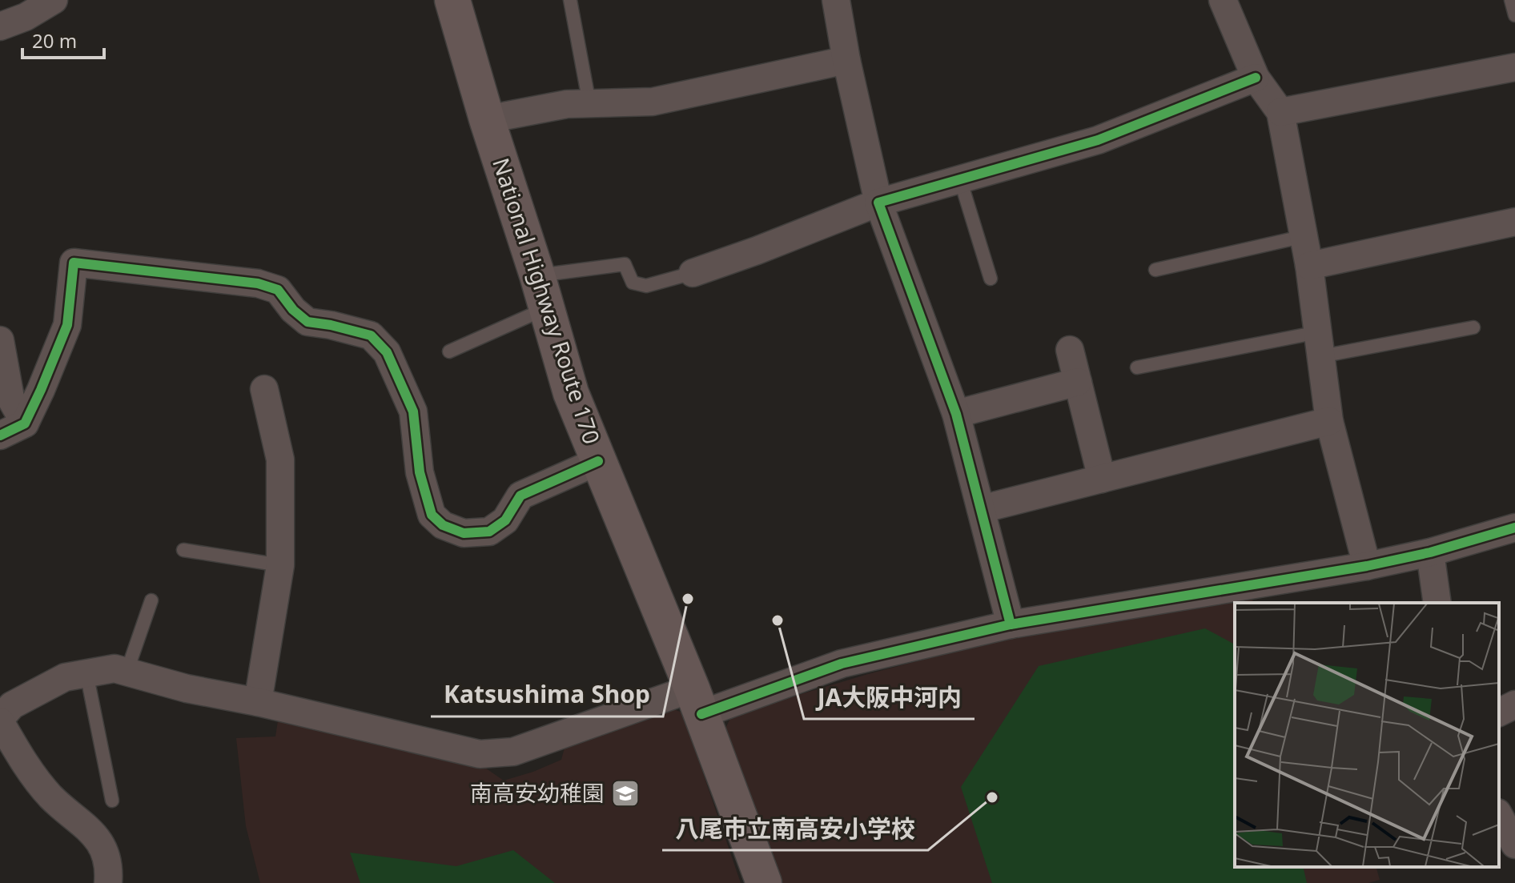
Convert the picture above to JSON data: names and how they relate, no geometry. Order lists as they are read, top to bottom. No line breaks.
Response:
{"streets":{"highway":["National Highway Route 170"]},"places":{"other":["Katsushima Shop","JA大阪中河内","八尾市立南高安小学校"],"school or university":["南高安幼稚園"]},"scale_bar":"20 m"}
